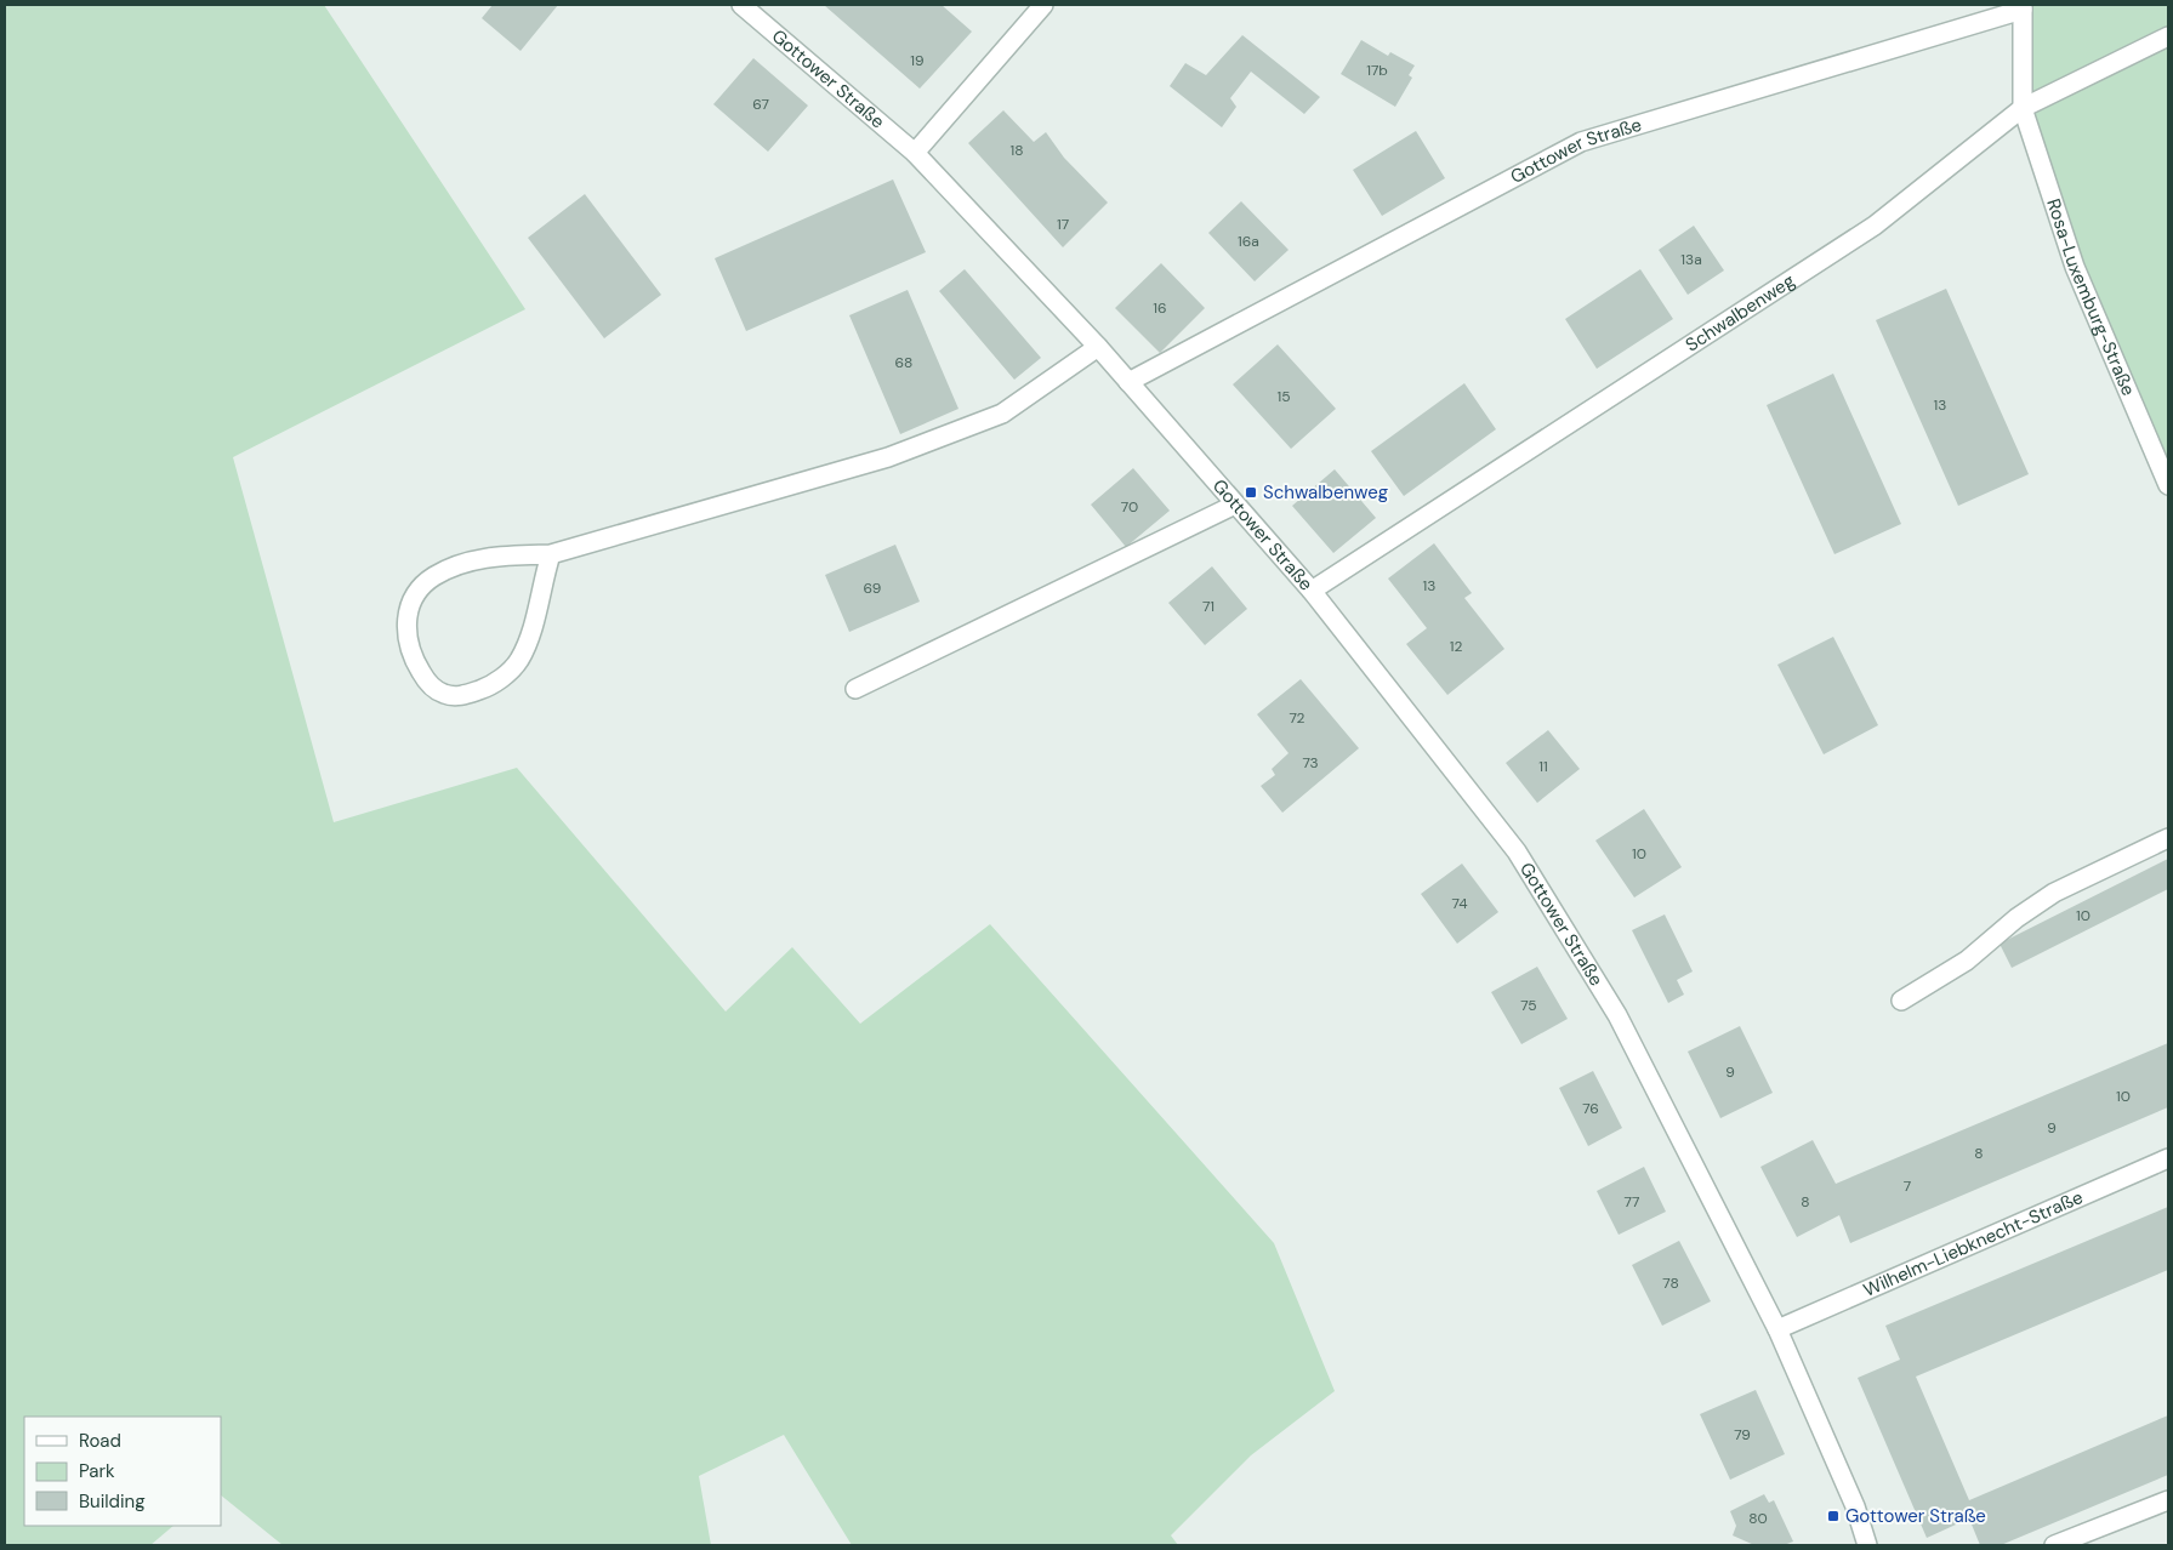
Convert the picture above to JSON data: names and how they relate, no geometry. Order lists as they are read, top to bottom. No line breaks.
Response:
{"streets":{"street":["Gottower Straße","Rosa-Luxemburg-Straße","Schwalbenweg","Wilhelm-Liebknecht-Straße"]},"crossings":[["Gottower Straße","Rosa-Luxemburg-Straße"],["Gottower Straße","Schwalbenweg"],["Gottower Straße","Wilhelm-Liebknecht-Straße"],["Rosa-Luxemburg-Straße","Schwalbenweg"]],"places":{"transit":["Schwalbenweg","Gottower Straße"]},"house_numbers":["19","17b","67","18","17","16a","13a","16","68","15","13","70","13","69","71","12","72","73","11","10","74","10","75","9","10","76","9","8","7","77","8","78","79","80"],"legend":["Road","Park","Building"]}
